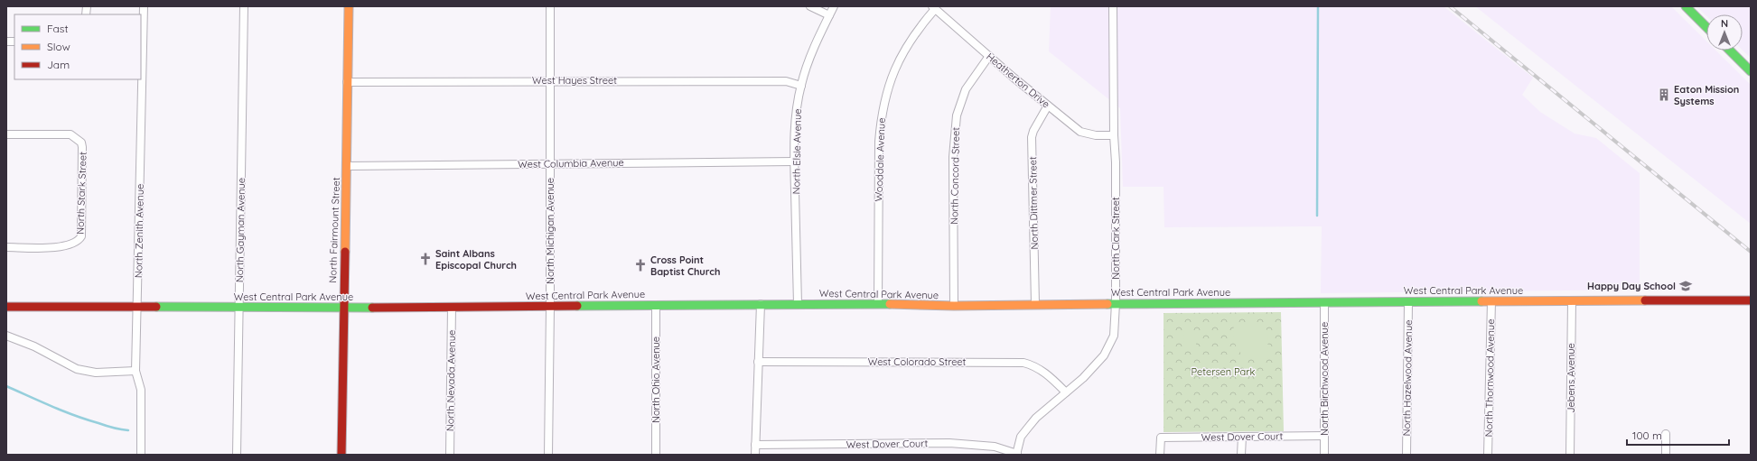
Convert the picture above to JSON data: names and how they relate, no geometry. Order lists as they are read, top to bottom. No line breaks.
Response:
{"streets":{"street":["West Hayes Street","Heatherton Drive","North Elsie Avenue","Wooddale Avenue","West Columbia Avenue","North Concord Street","North Stark Street","North Dittmer Street","North Gayman Avenue","North Fairmount Street","North Zenith Avenue","North Michigan Avenue","North Clark Street","West Central Park Avenue","West Colorado Street","North Hazelwood Avenue","North Thornwood Avenue","Jebens Avenue","North Birchwood Avenue","North Ohio Avenue","North Nevada Avenue","West Dover Court"]},"crossings":[["West Hayes Street","North Elsie Avenue"],["West Hayes Street","North Fairmount Street"],["West Hayes Street","North Michigan Avenue"],["Heatherton Drive","Wooddale Avenue"],["Heatherton Drive","North Concord Street"],["Heatherton Drive","North Dittmer Street"],["Heatherton Drive","North Clark Street"],["North Elsie Avenue","West Columbia Avenue"],["North Elsie Avenue","West Central Park Avenue"],["Wooddale Avenue","West Central Park Avenue"],["West Columbia Avenue","North Fairmount Street"],["West Columbia Avenue","North Michigan Avenue"],["North Concord Street","West Central Park Avenue"],["North Dittmer Street","West Central Park Avenue"],["North Gayman Avenue","West Central Park Avenue"],["North Fairmount Street","West Central Park Avenue"],["North Zenith Avenue","West Central Park Avenue"],["North Michigan Avenue","West Central Park Avenue"],["North Clark Street","West Central Park Avenue"],["North Clark Street","West Colorado Street"],["North Clark Street","West Dover Court"],["West Central Park Avenue","North Hazelwood Avenue"],["West Central Park Avenue","North Thornwood Avenue"],["West Central Park Avenue","Jebens Avenue"],["West Central Park Avenue","North Birchwood Avenue"],["West Central Park Avenue","North Ohio Avenue"],["West Central Park Avenue","North Nevada Avenue"],["North Birchwood Avenue","West Dover Court"]],"parks":["Petersen Park"],"places":{"building":["Eaton Mission Systems"],"church":["Saint Albans Episcopal Church","Cross Point Baptist Church"],"school or university":["Happy Day School"]},"legend":["Fast","Slow","Jam"],"scale_bar":"100 m","north":"top"}
